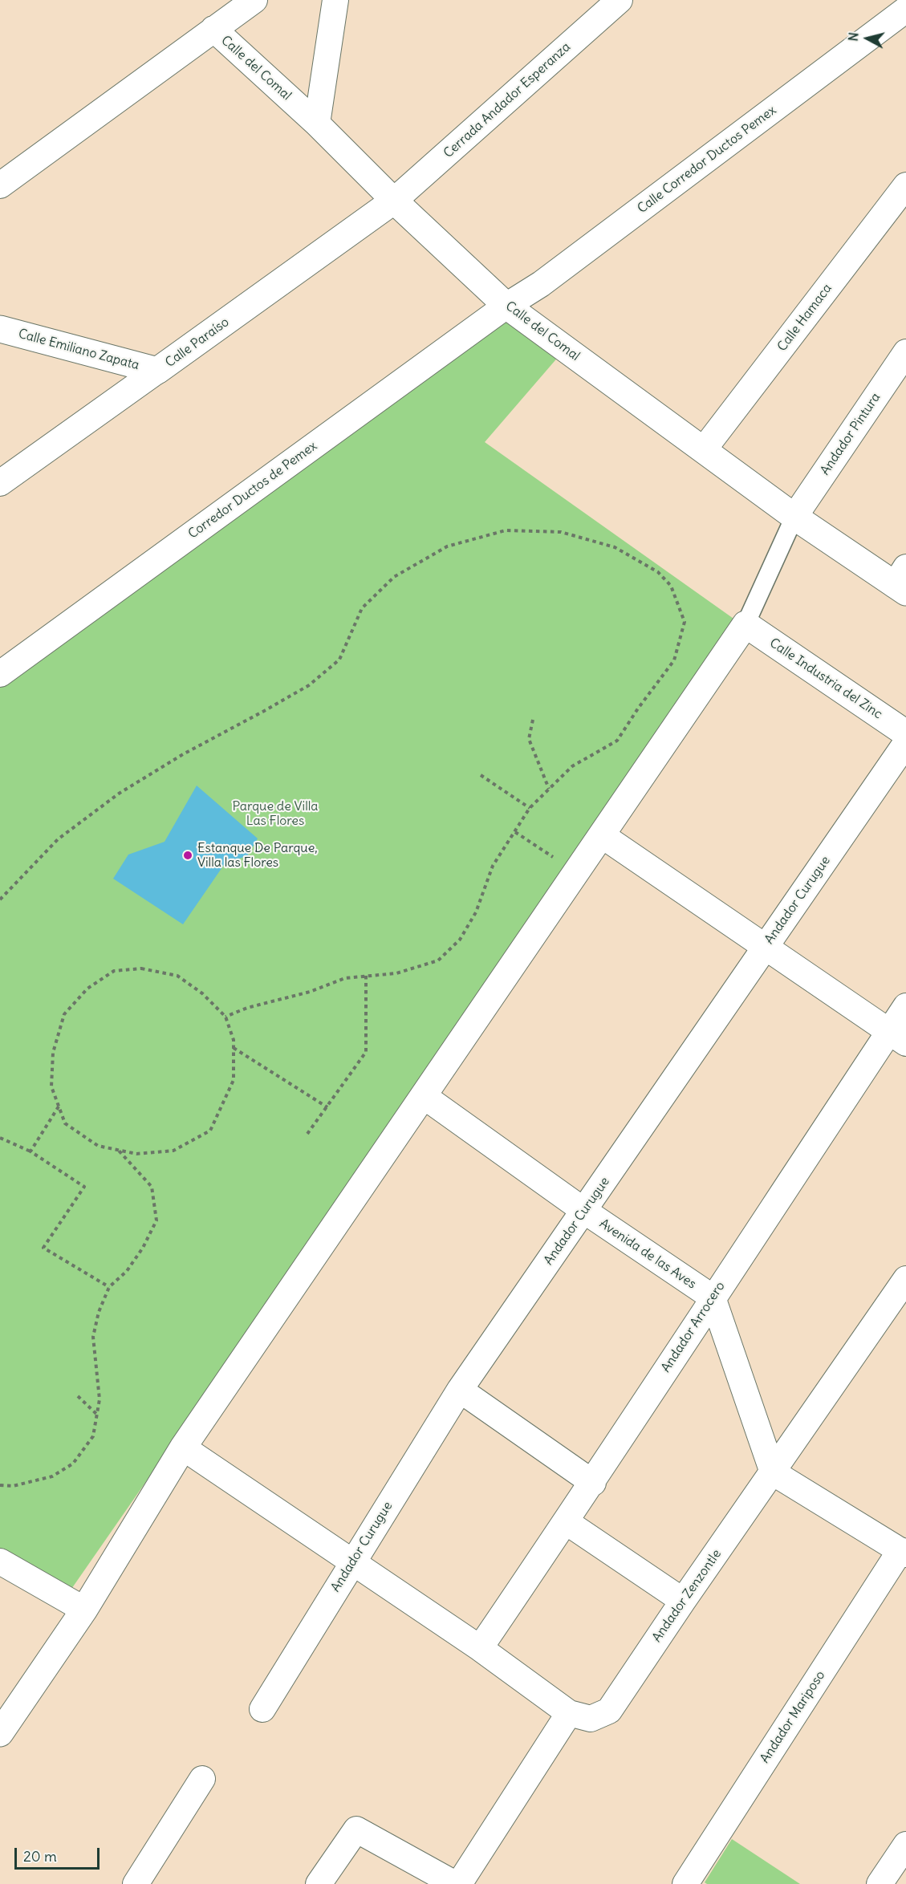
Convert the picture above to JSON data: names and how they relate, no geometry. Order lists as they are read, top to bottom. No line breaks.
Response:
{"streets":{"street":["Calle del Comal","Cerrada Andador Esperanza","Calle Corredor Ductos Pemex","Calle Hamaca","Calle Paraíso","Calle Emiliano Zapata","Andador Pintura","Corredor Ductos de Pemex","Calle Industria del Zinc","Andador Curugue","Avenida de las Aves","Andador Arrocero","Andador Zenzontle","Andador Mariposo"]},"crossings":[["Calle del Comal","Cerrada Andador Esperanza"],["Calle del Comal","Calle Corredor Ductos Pemex"],["Calle del Comal","Calle Hamaca"],["Calle del Comal","Calle Paraíso"],["Calle del Comal","Andador Pintura"],["Calle del Comal","Corredor Ductos de Pemex"],["Cerrada Andador Esperanza","Calle Paraíso"],["Calle Corredor Ductos Pemex","Corredor Ductos de Pemex"],["Calle Paraíso","Calle Emiliano Zapata"],["Andador Curugue","Avenida de las Aves"],["Avenida de las Aves","Andador Arrocero"]],"parks":["Parque de Villa Las Flores"],"places":["Estanque De Parque, Villa las Flores"],"scale_bar":"20 m","north":"left"}
